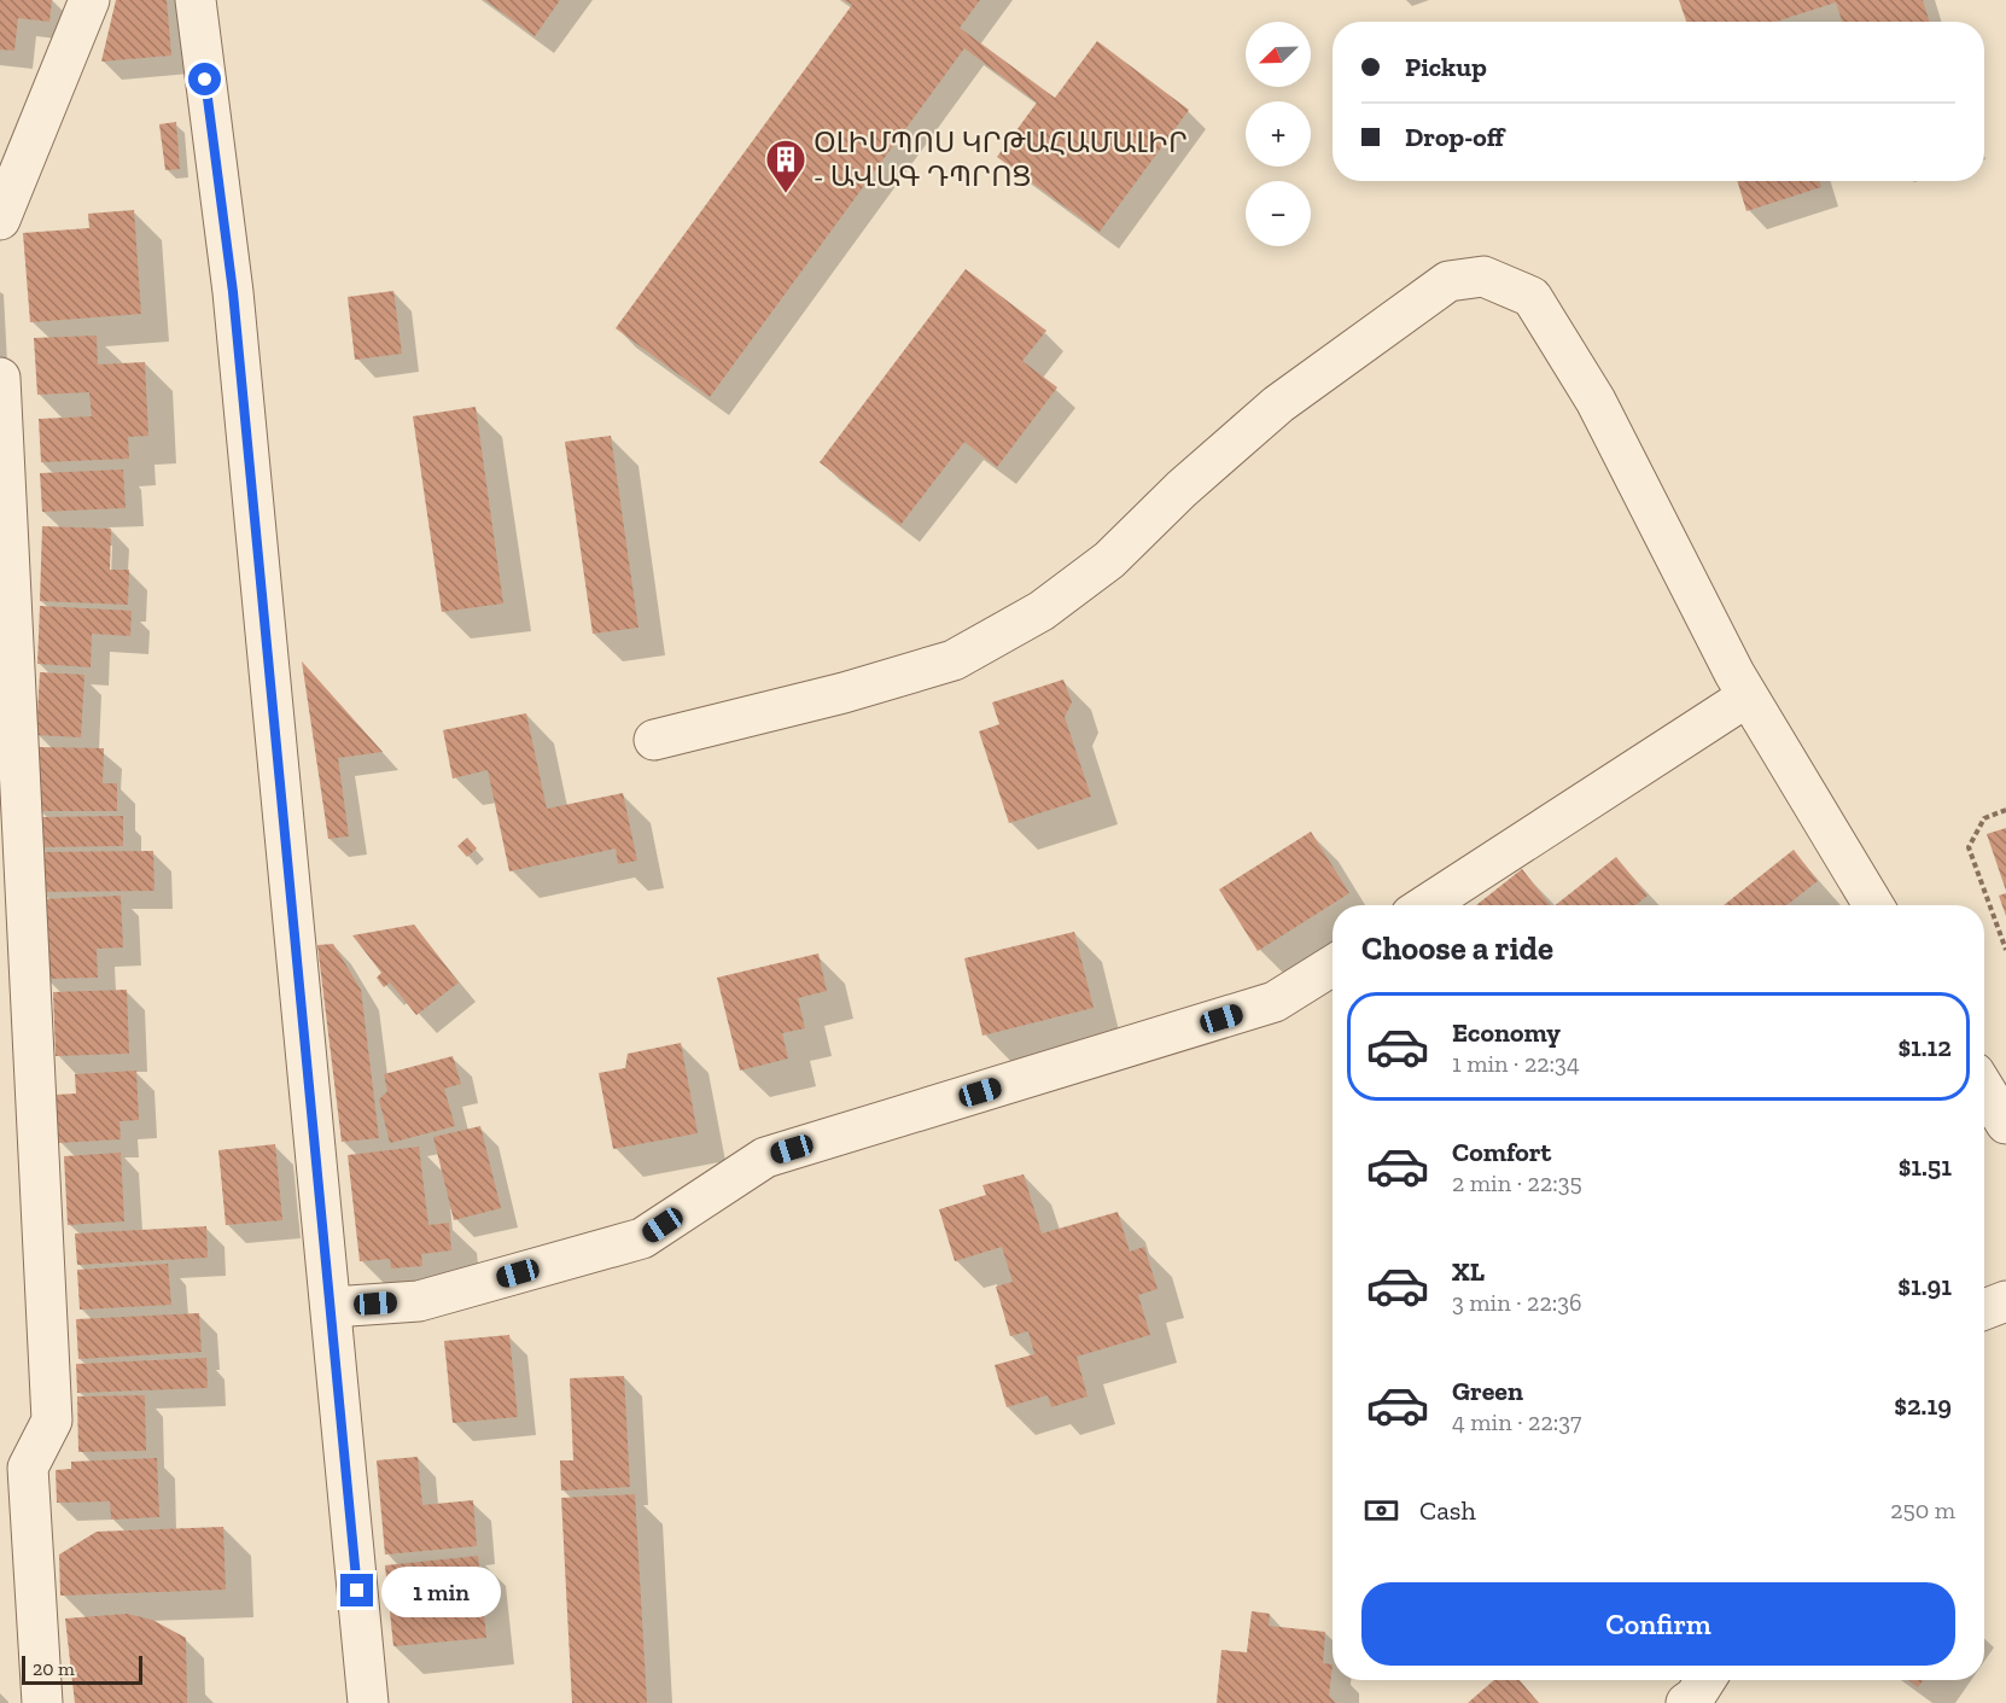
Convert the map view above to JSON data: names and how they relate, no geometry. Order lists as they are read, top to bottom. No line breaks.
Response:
{"places":{"building":["ՕԼԻՄՊՈՍ ԿՐԹԱՀԱՄԱԼԻՐ - ԱՎԱԳ ԴՊՐՈՑ"]},"scale_bar":"20 m","north":"bottom left","page":{"map_buttons":["+","−"],"banner":["Pickup","Drop-off"],"heading":"Choose a ride","list":[{"name":"Economy","note":"1 min · 22:34","value":"$1.12"},{"name":"Comfort","note":"2 min · 22:35","value":"$1.51"},{"name":"XL","note":"3 min · 22:36","value":"$1.91"},{"name":"Green","note":"4 min · 22:37","value":"$2.19"}],"pay":["Cash","250 m"],"bubble":"1 min","buttons":"Confirm","scale":"20 m"}}
